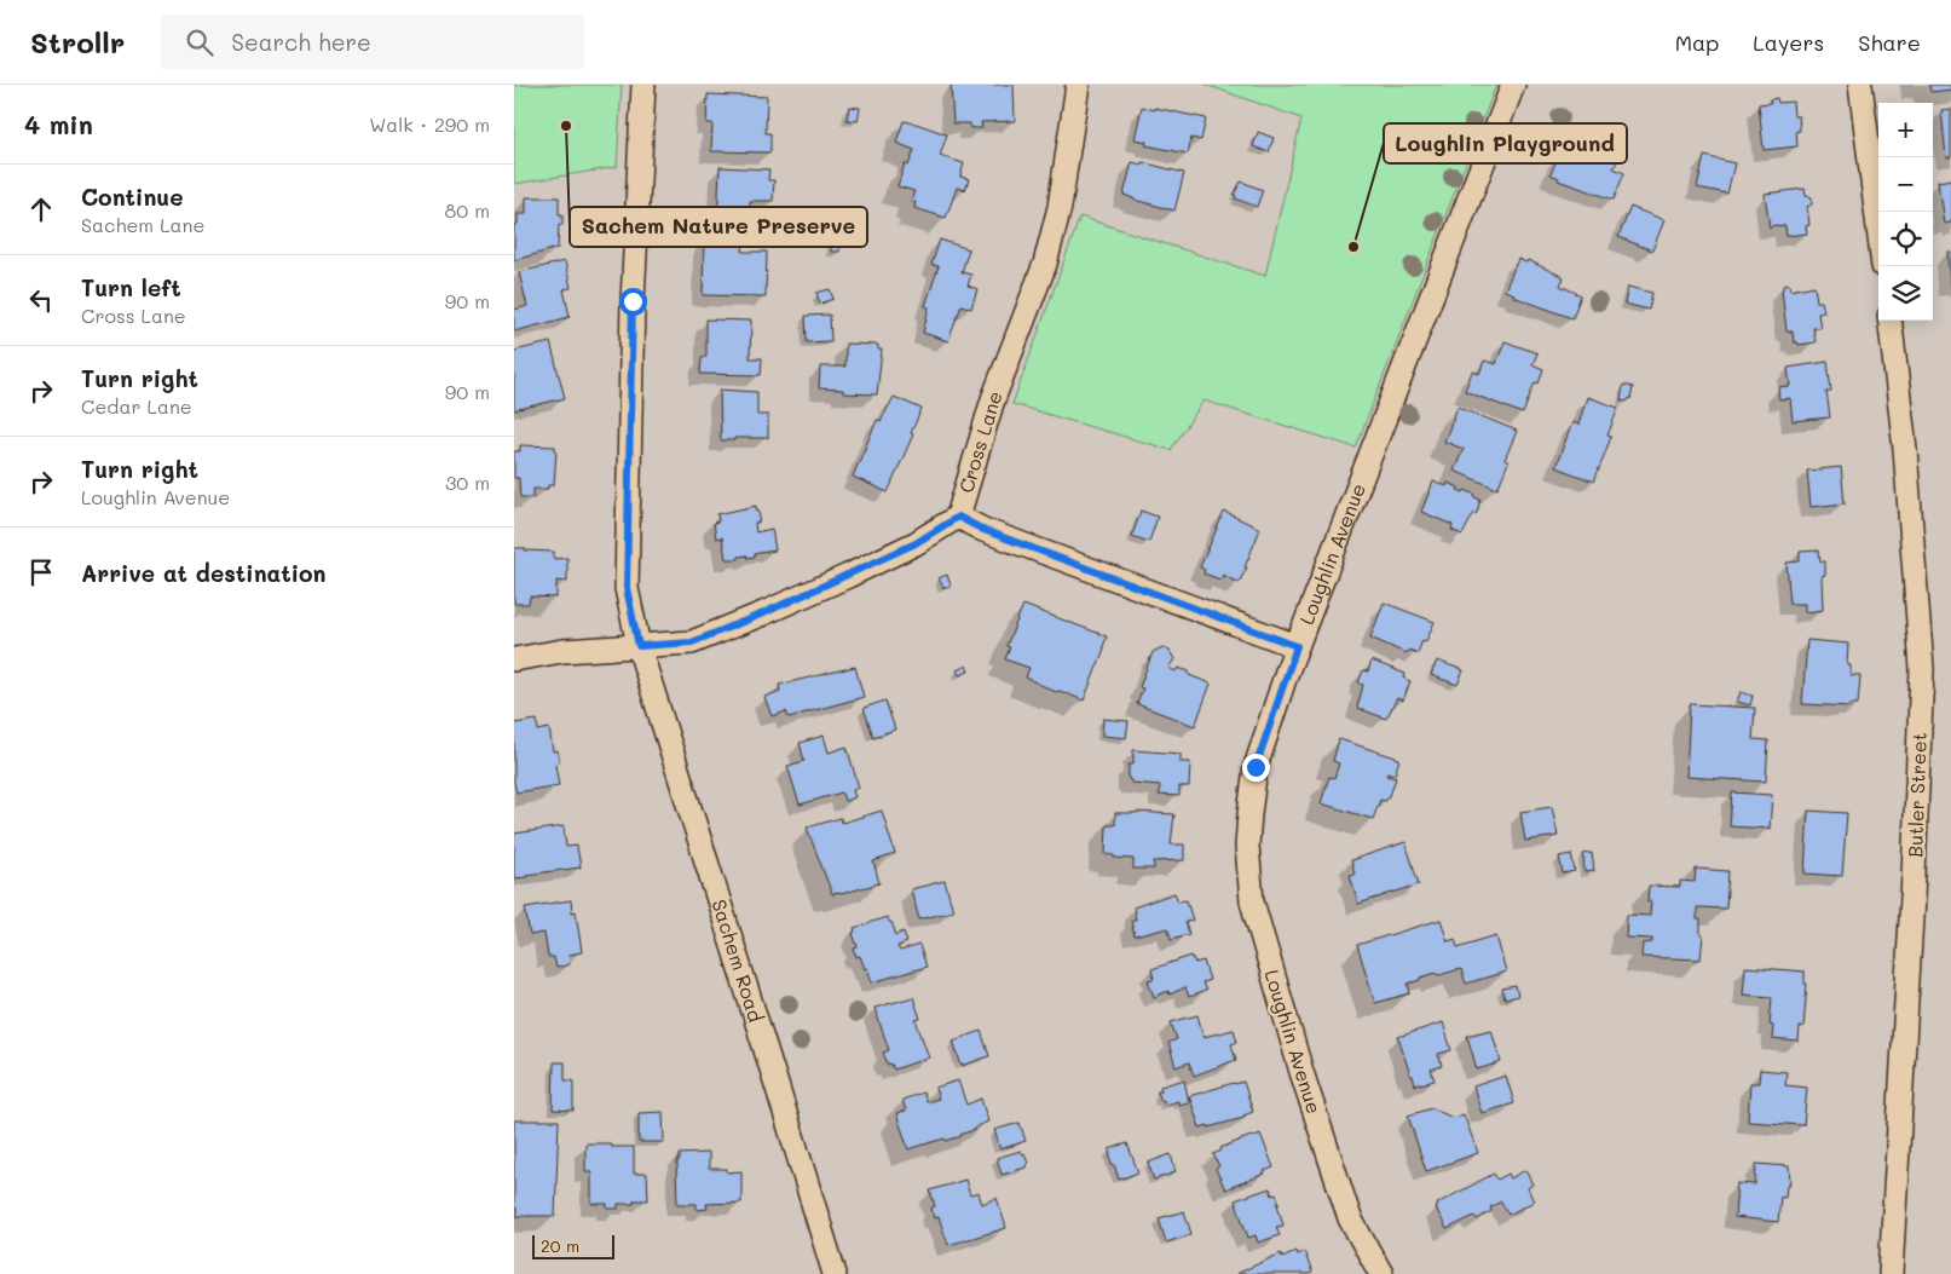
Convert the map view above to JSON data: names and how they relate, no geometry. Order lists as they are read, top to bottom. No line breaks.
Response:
{"streets":{"street":["Cross Lane","Loughlin Avenue","Butler Street","Sachem Road"]},"crossings":[["Cross Lane","Sachem Road"]],"places":["Sachem Nature Preserve","Loughlin Playground"],"scale_bar":"20 m","page":{"header":"Strollr","search":"Search here","nav":["Map","Layers","Share"],"heading":["4 min","Walk · 290 m"],"map_buttons":["+","−"],"list":[["Continue","Sachem Lane","80 m"],["Turn left","Cross Lane","90 m"],["Turn right","Cedar Lane","90 m"],["Turn right","Loughlin Avenue","30 m"],"Arrive at destination"],"scale":"20 m"}}
